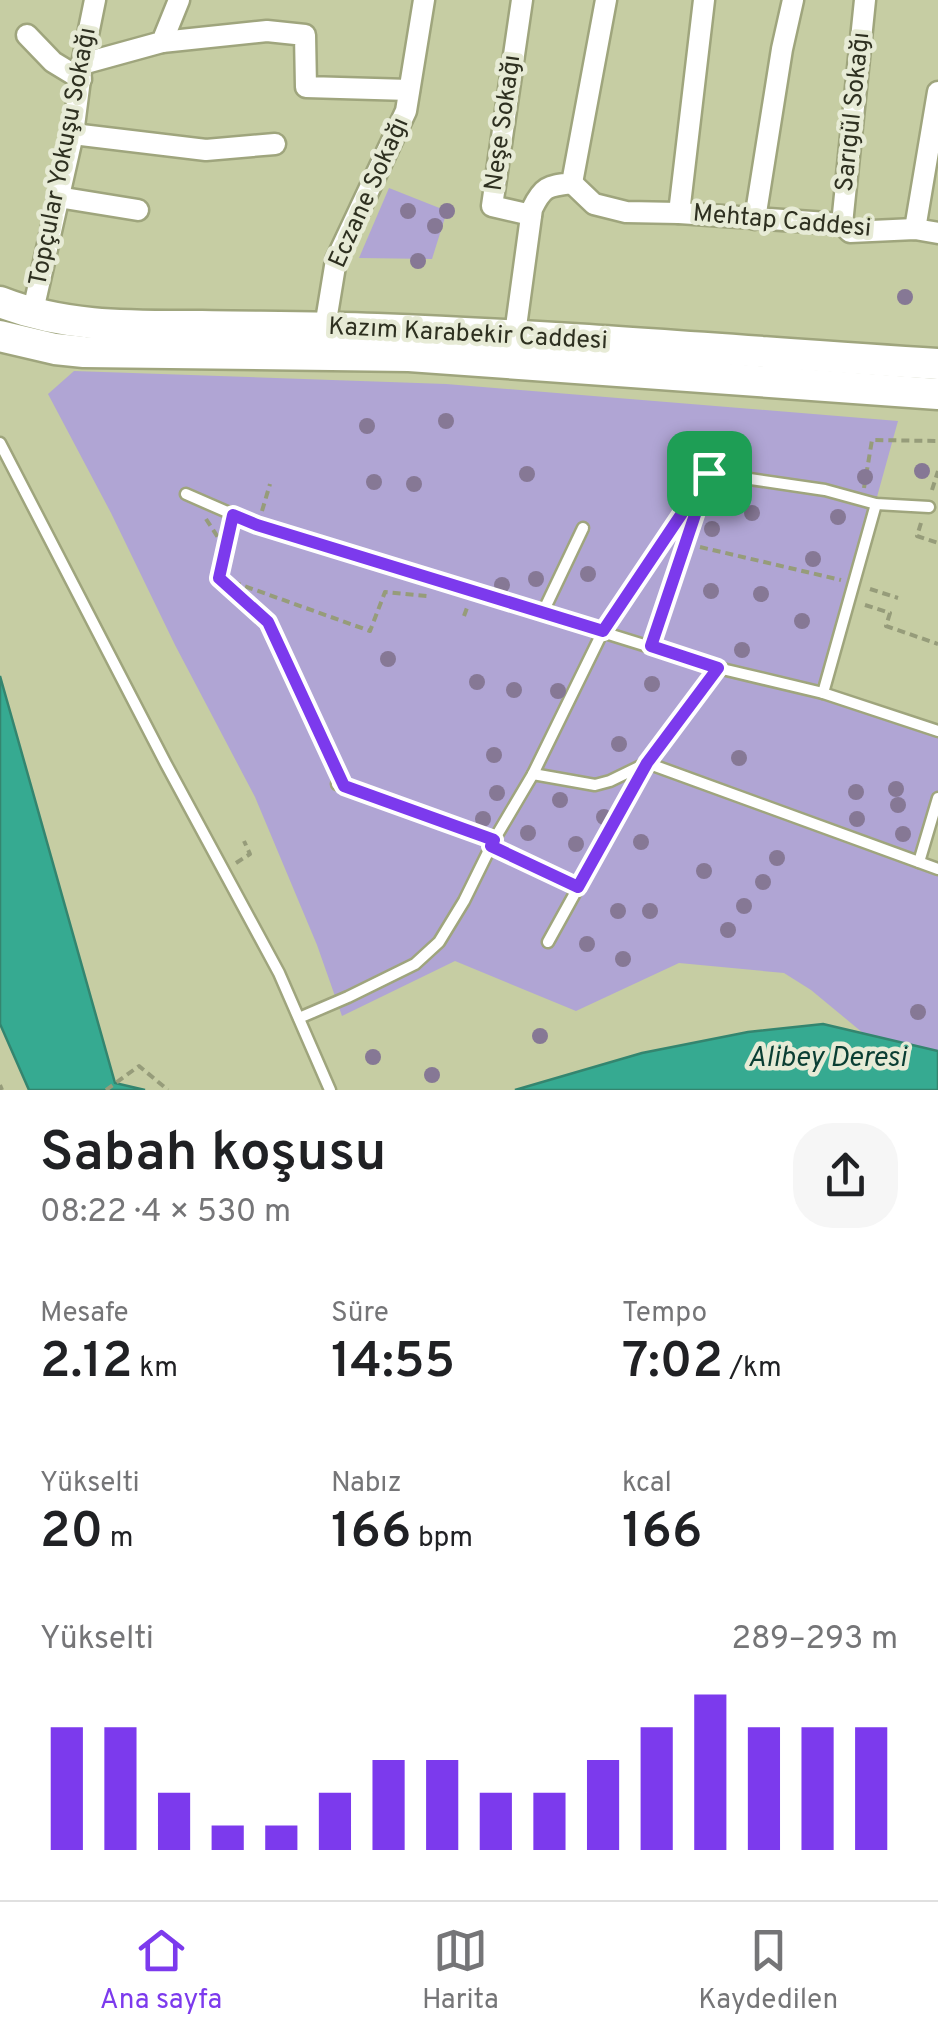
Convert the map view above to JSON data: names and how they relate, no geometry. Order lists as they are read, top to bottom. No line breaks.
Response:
{"streets":{"main road":["Kazım Karabekir Caddesi"],"street":["Sarıgül Sokağı","Neşe Sokağı","Topçular Yokuşu Sokağı","Eczane Sokağı","Mehtap Caddesi"]},"crossings":[["Sarıgül Sokağı","Mehtap Caddesi"],["Topçular Yokuşu Sokağı","Kazım Karabekir Caddesi"],["Eczane Sokağı","Kazım Karabekir Caddesi"]],"water":["Alibey Deresi"],"page":{"heading":["Sabah koşusu","08:22 · 4 × 530 m"],"stats":[["Mesafe","2.12 km"],["Süre","14:55"],["Tempo","7:02 /km"],["Yükselti","20 m"],["Nabız","166 bpm"],["kcal","166"]],"chart":["Yükselti","289–293 m"],"tabs":["Ana sayfa","Harita","Kaydedilen"]}}
